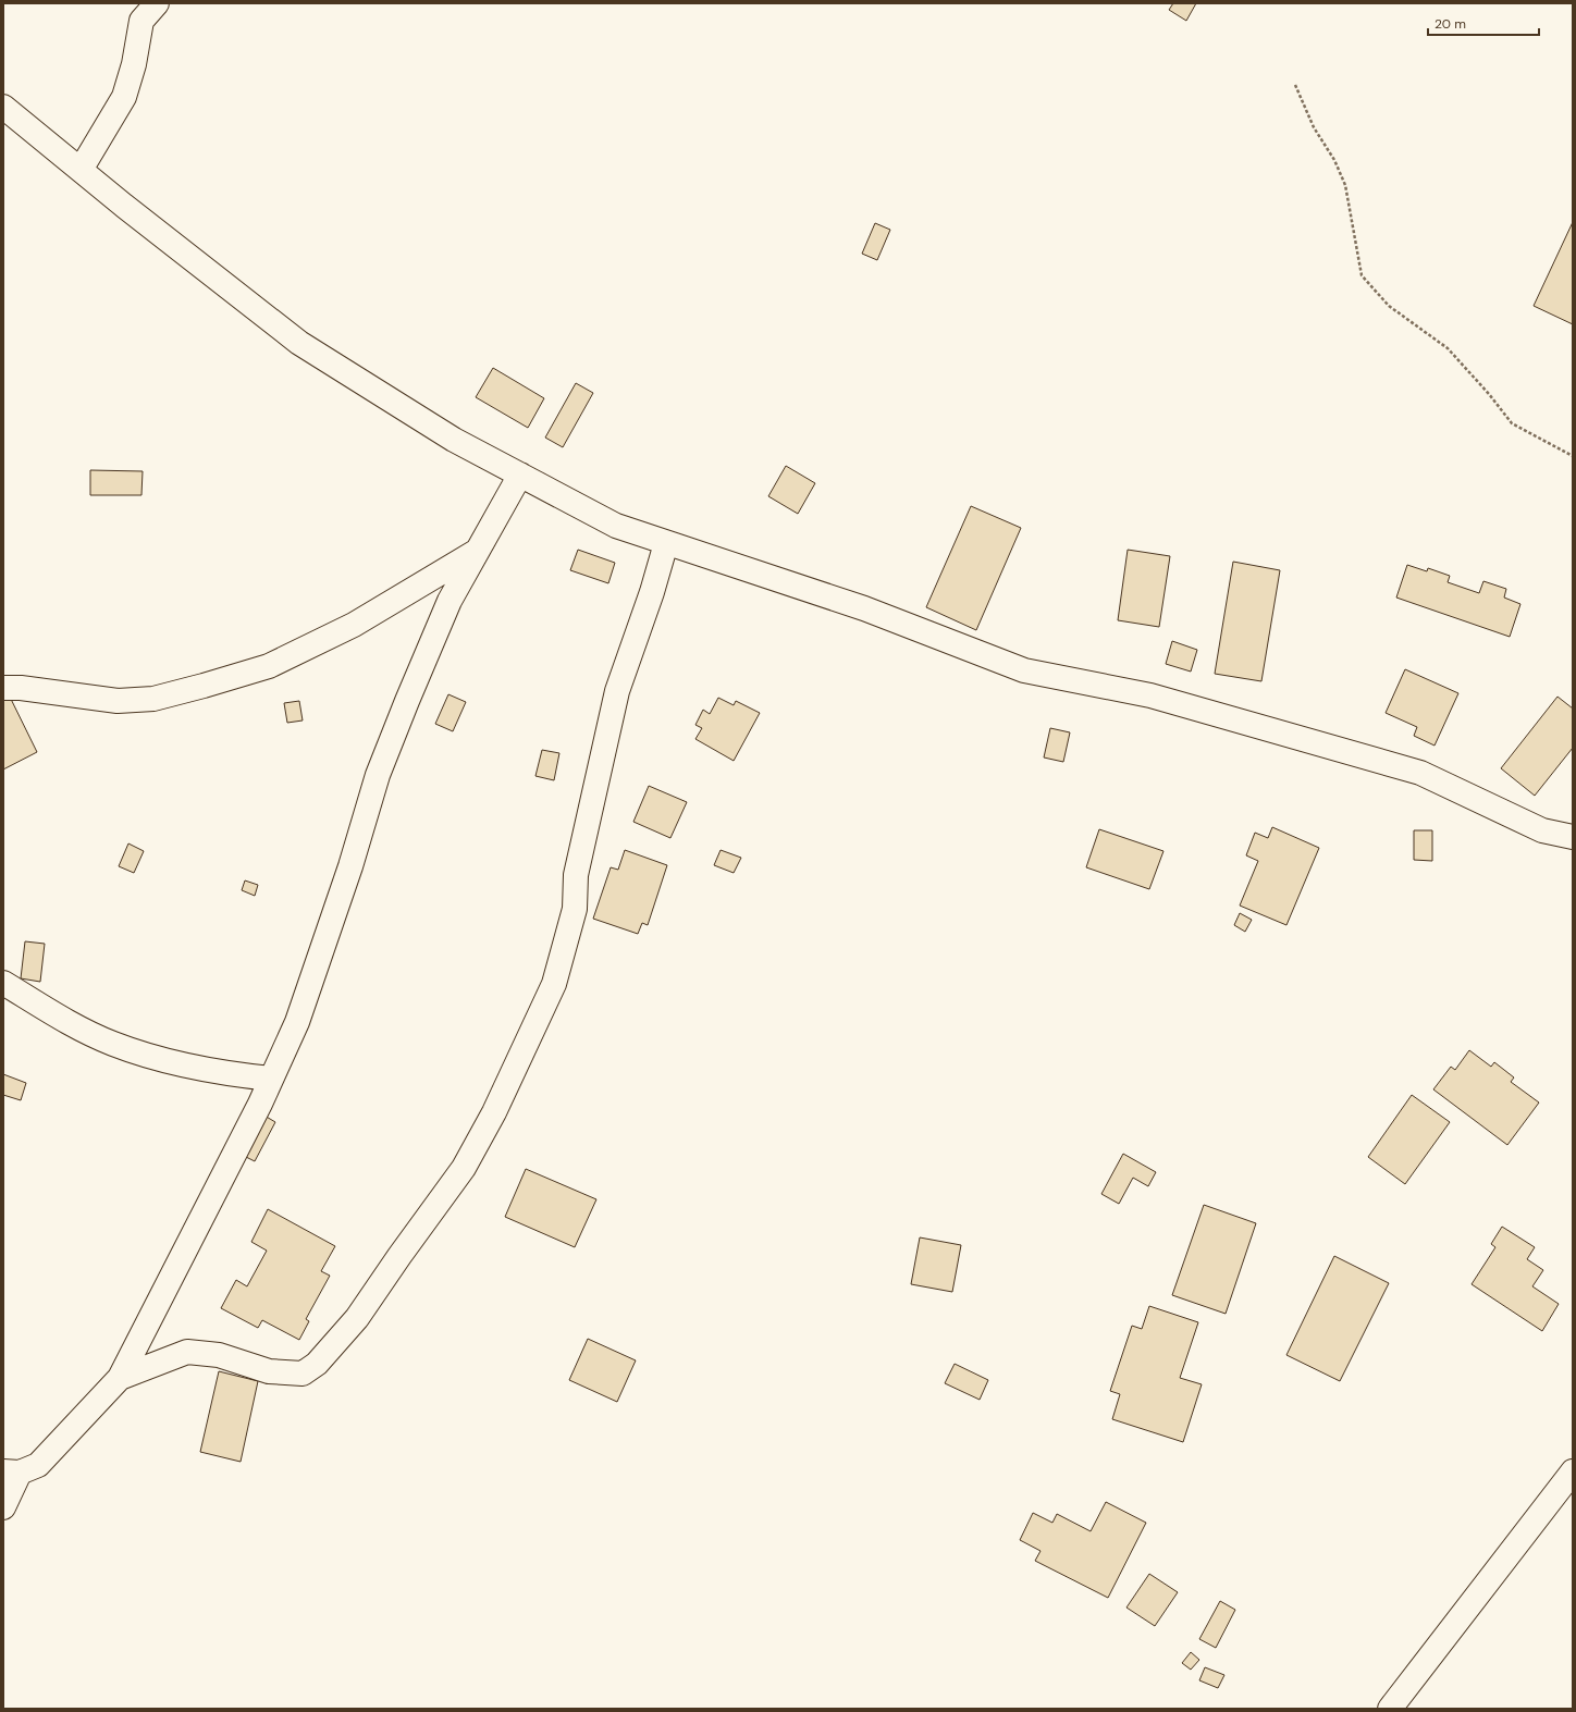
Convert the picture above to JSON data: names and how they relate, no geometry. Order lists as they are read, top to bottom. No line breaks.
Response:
{"scale_bar":"20 m"}
